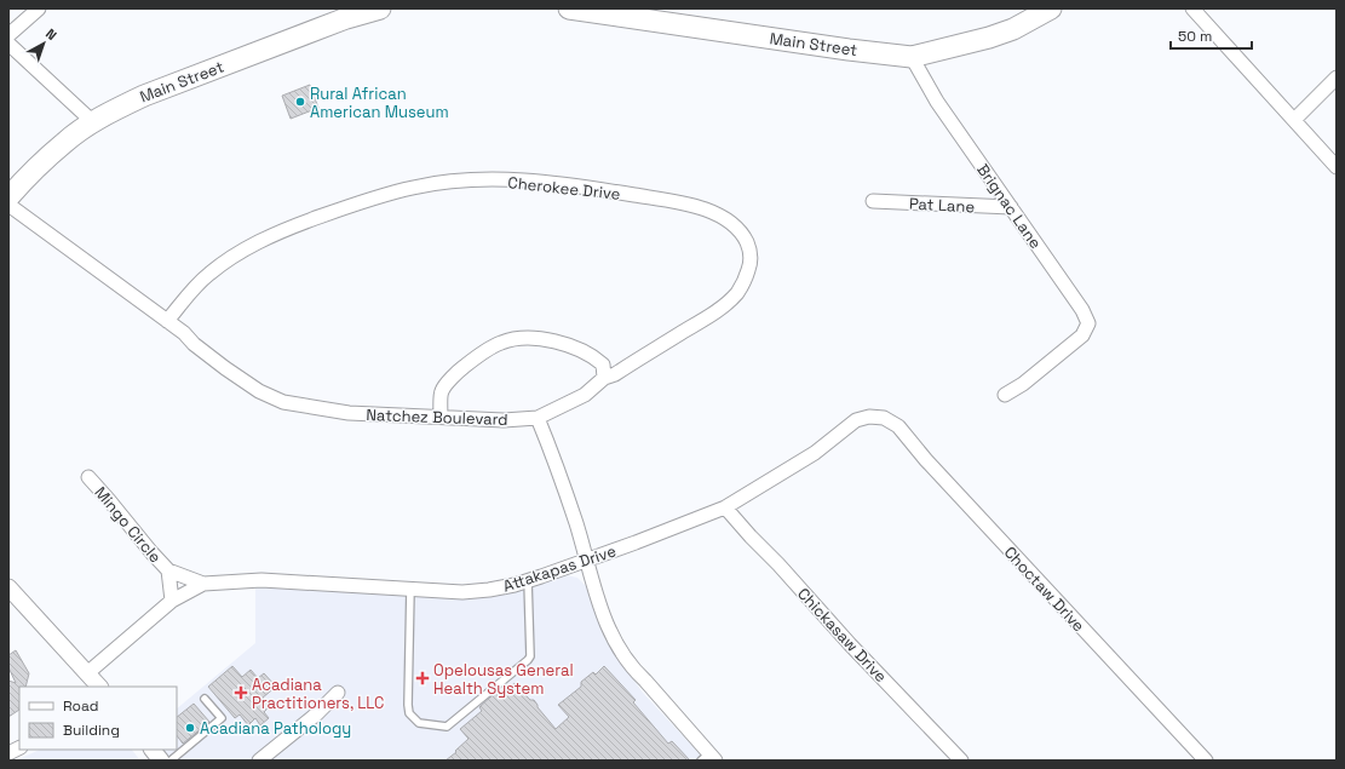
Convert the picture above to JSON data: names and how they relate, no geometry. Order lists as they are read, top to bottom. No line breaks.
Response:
{"streets":{"main road":["Main Street"],"street":["Cherokee Drive","Pat Lane","Brignac Lane","Natchez Boulevard","Mingo Circle","Attakapas Drive","Choctaw Drive","Chickasaw Drive"]},"crossings":[["Main Street","Brignac Lane"],["Cherokee Drive","Natchez Boulevard"],["Pat Lane","Brignac Lane"],["Mingo Circle","Attakapas Drive"],["Attakapas Drive","Choctaw Drive"],["Attakapas Drive","Chickasaw Drive"]],"places":{"other":["Rural African American Museum","Acadiana Pathology"],"health":["Opelousas General Health System","Acadiana Practitioners, LLC"]},"legend":["Road","Building"],"scale_bar":"50 m","north":"top right"}
